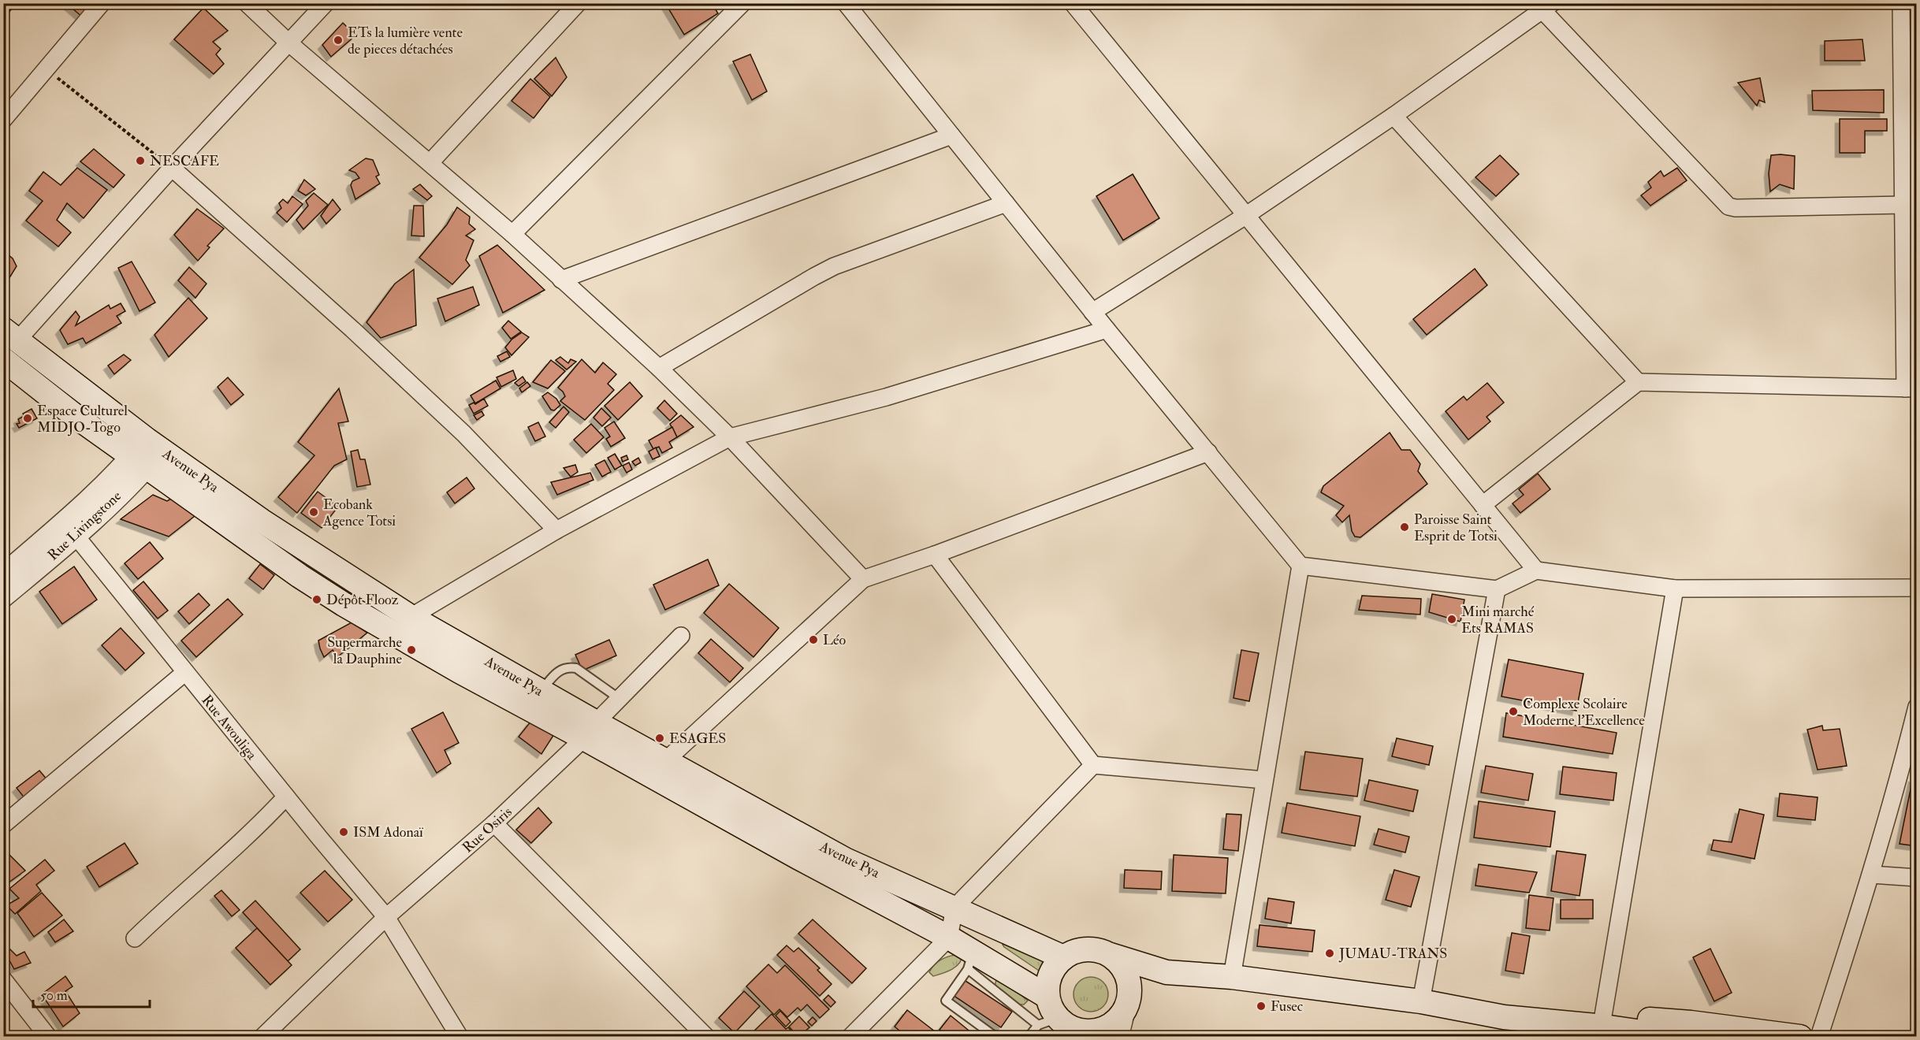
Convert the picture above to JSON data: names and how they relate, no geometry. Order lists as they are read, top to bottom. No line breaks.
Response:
{"streets":{"main road":["Avenue Pya"],"street":["Rue Livingstone","Rue Awouliga","Rue Osiris"]},"crossings":[["Avenue Pya","Rue Livingstone"],["Avenue Pya","Rue Osiris"],["Rue Livingstone","Rue Awouliga"],["Rue Awouliga","Rue Osiris"]],"places":["ETs la lumière vente de pieces détachées","NESCAFE","Espace Culturel MIDJO-Togo","Ecobank Agence Totsi","Paroisse Saint Esprit de Totsi","Dépôt Flooz","Mini marché Ets RAMAS","Léo","Supermarche la Dauphine","Complexe Scolaire Moderne l'Excellence","ESAGES","ISM Adonaï","JUMAU-TRANS","Fusec"],"scale_bar":"50 m"}
